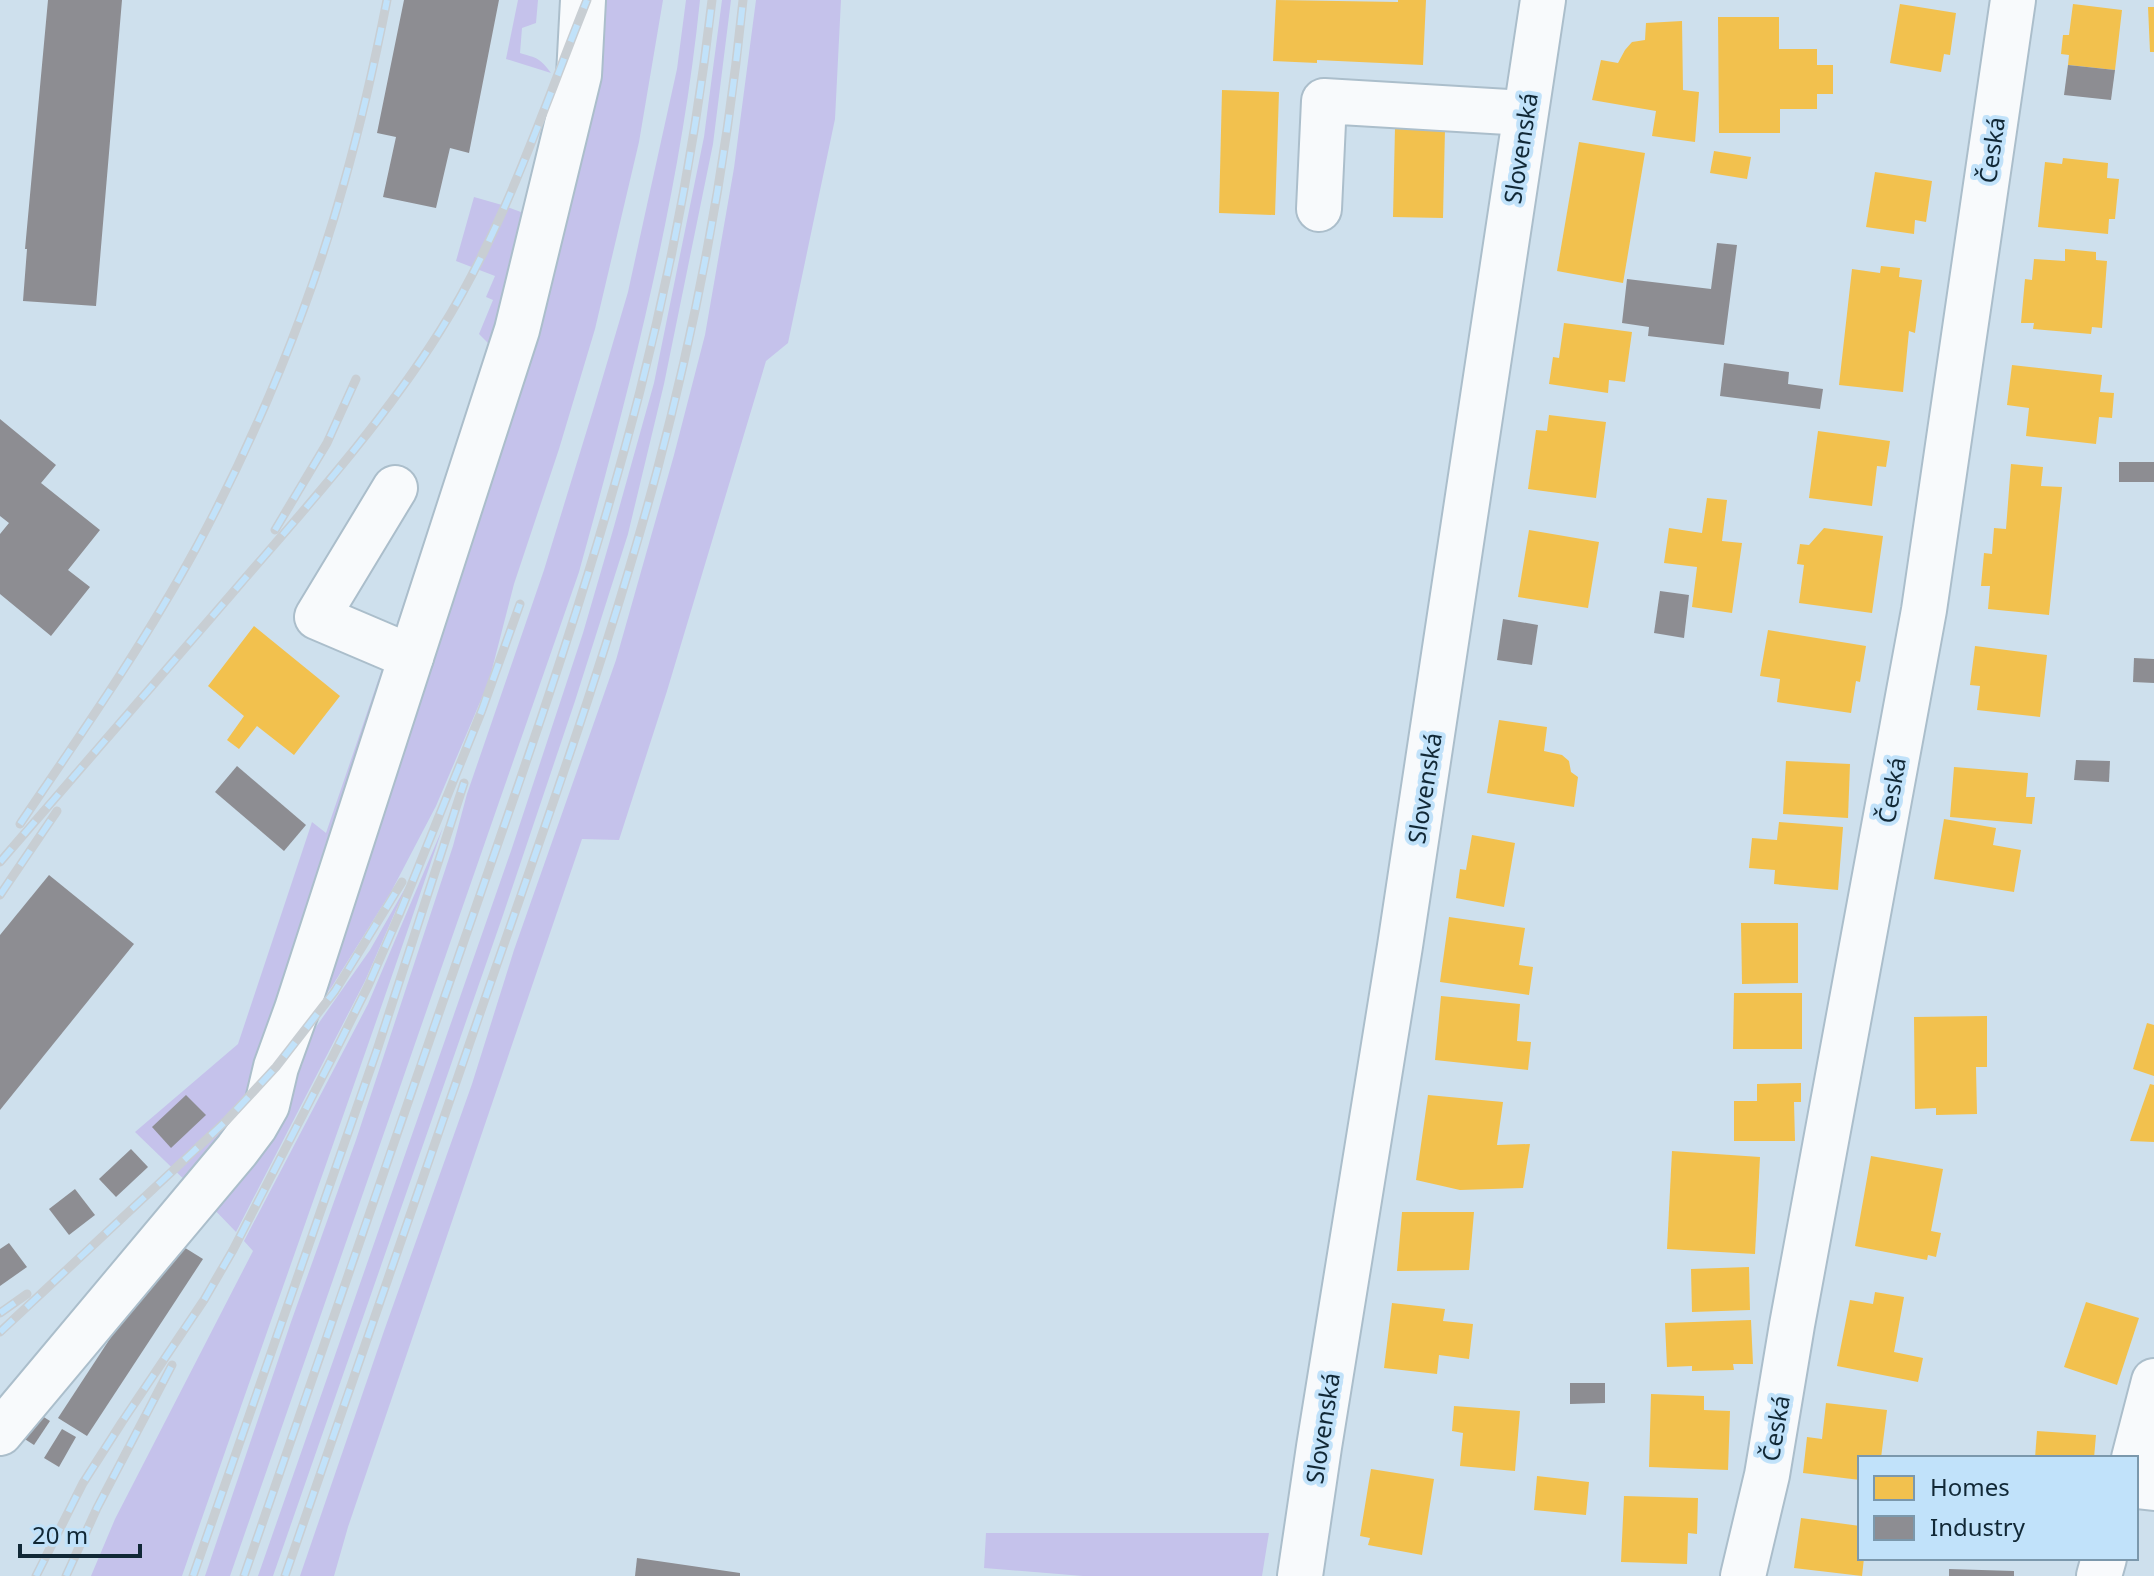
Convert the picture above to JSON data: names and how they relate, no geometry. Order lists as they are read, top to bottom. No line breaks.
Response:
{"streets":{"street":["Slovenská","Česká"]},"legend":["Homes","Industry"],"scale_bar":"20 m"}
